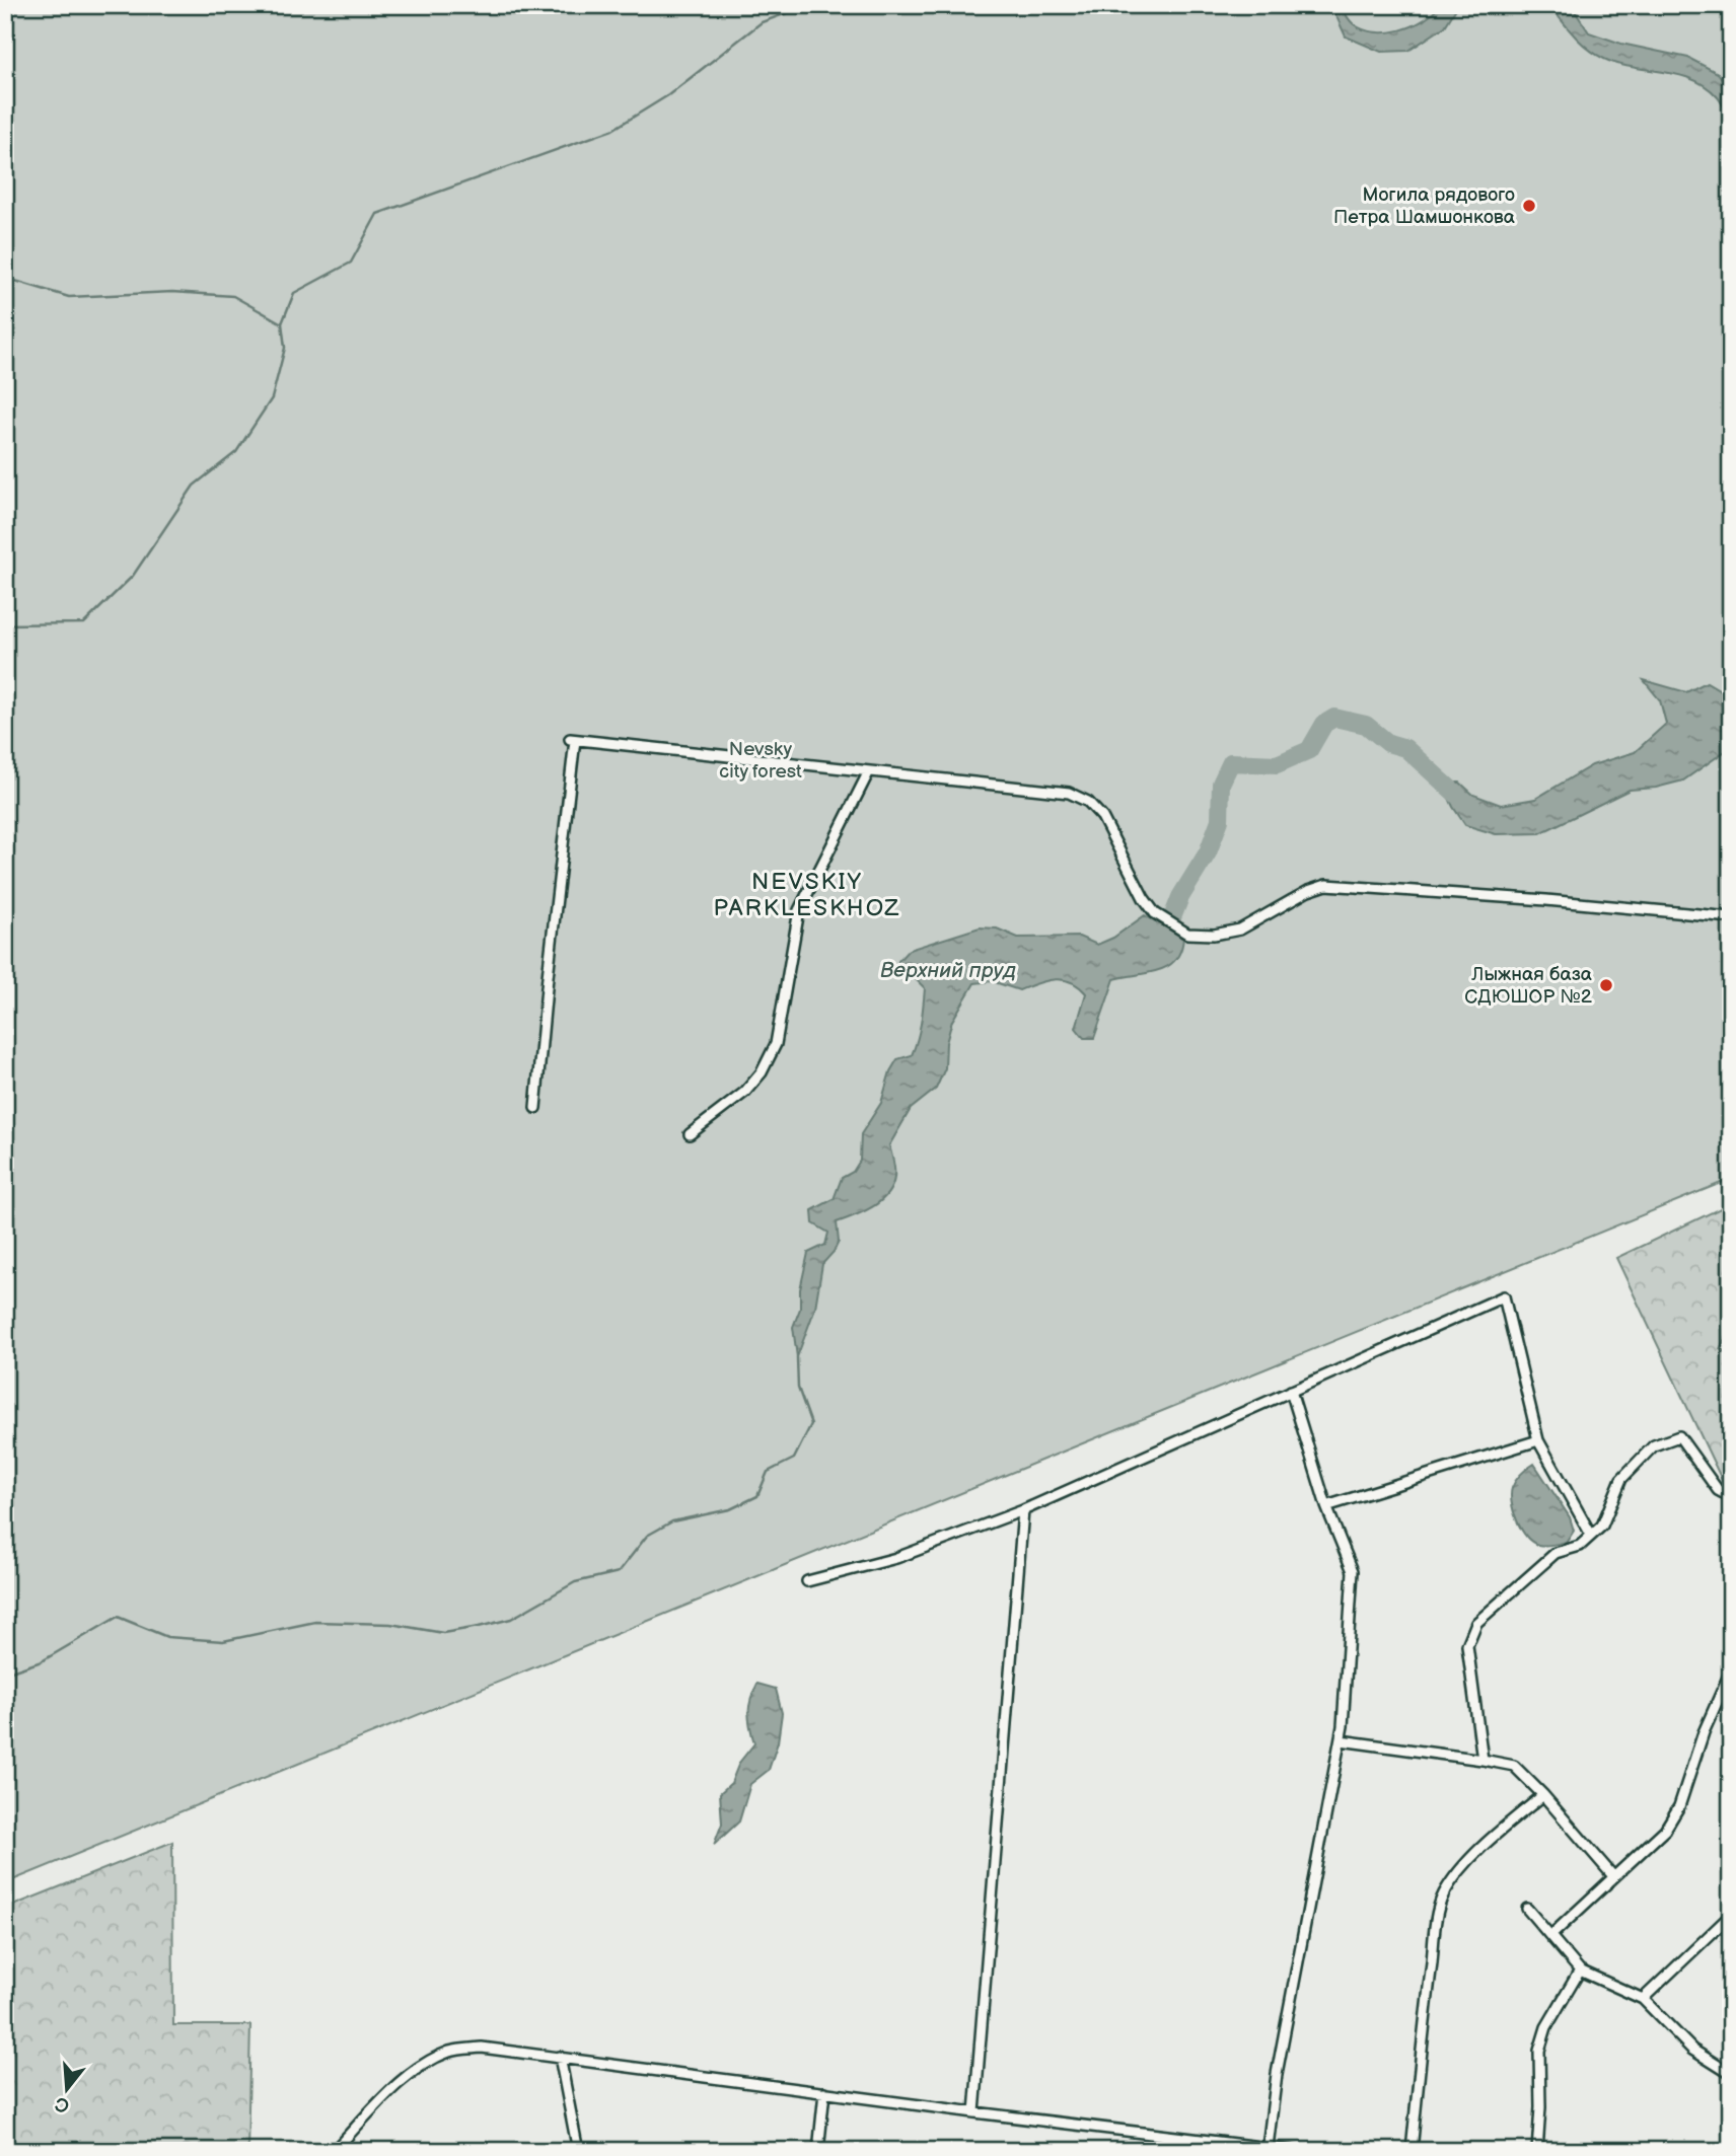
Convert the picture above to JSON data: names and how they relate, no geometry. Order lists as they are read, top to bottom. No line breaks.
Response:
{"districts":["NEVSKIY PARKLESKHOZ"],"water":["Верхний пруд"],"parks":["Nevsky city forest"],"places":["Могила рядового Петра Шамшонкова","Лыжная база СДЮШОР №2"],"north":"bottom"}
